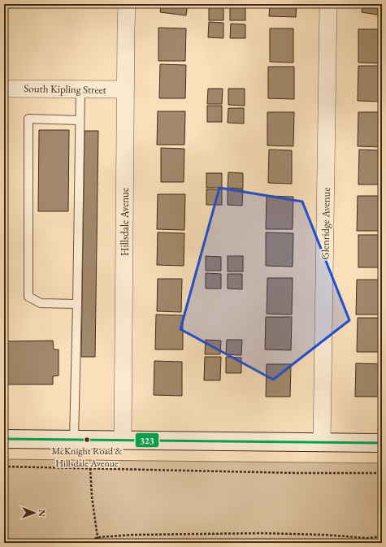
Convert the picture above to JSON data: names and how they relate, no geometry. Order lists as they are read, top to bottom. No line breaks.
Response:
{"streets":{"street":["South Kipling Street","Hillsdale Avenue","Glenridge Avenue"]},"crossings":[["South Kipling Street","Hillsdale Avenue"]],"places":["McKnight Road & Hillsdale Avenue"],"lines":["transit line 323"],"north":"right"}
